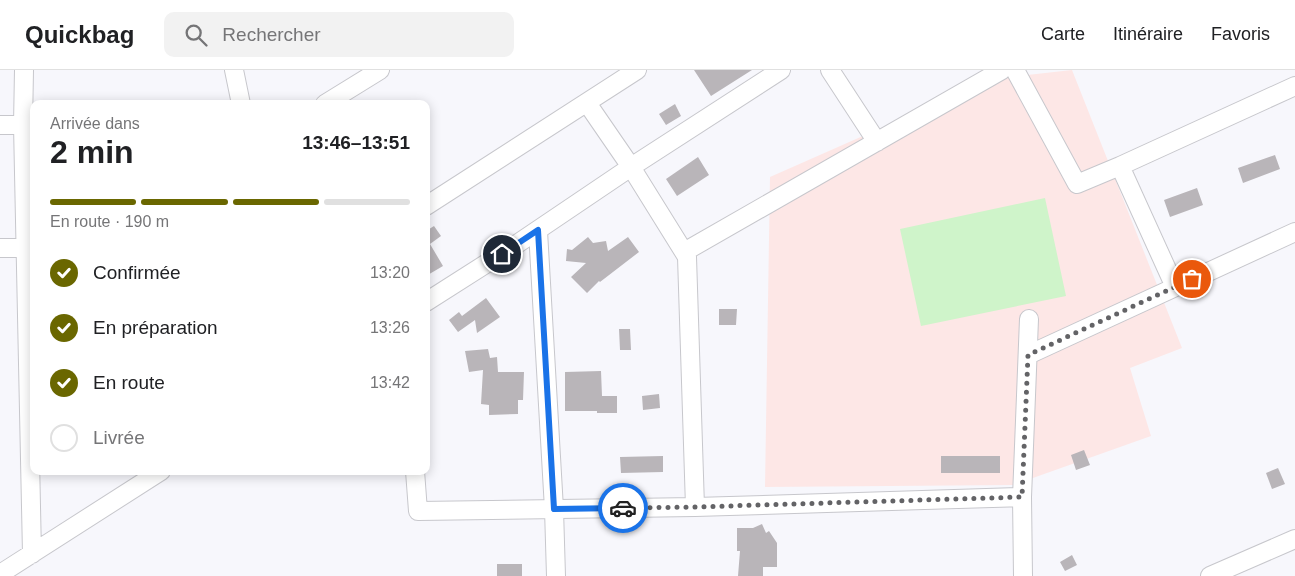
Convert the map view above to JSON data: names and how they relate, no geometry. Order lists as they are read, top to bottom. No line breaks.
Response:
{"page":{"header":"Quickbag","search":"Rechercher","nav":["Carte","Itinéraire","Favoris"],"heading":["2 min","Arrivée dans","13:46–13:51"],"bar":"En route · 190 m","list":[["Confirmée","13:20"],["En préparation","13:26"],["En route","13:42"],"Livrée"]}}
